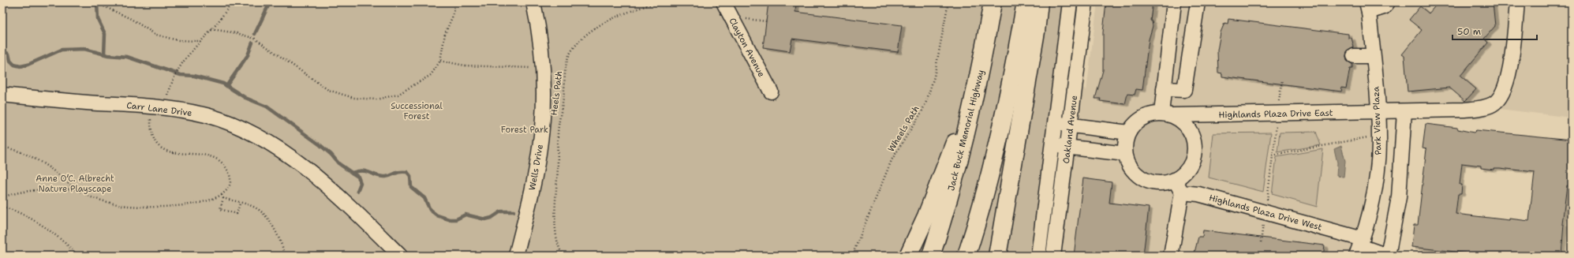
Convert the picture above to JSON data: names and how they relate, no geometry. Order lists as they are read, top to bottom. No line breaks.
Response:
{"streets":{"highway":["Jack Buck Memorial Highway"],"street":["Clayton Avenue","Carr Lane Drive","Highlands Plaza Drive East","Park View Plaza","Oakland Avenue","Wells Drive","Highlands Plaza Drive West"],"path":["Heels Path","Wheels Path"]},"crossings":[["Highlands Plaza Drive East","Park View Plaza"],["Park View Plaza","Highlands Plaza Drive West"]],"parks":["Successional Forest","Forest Park","Anne O’C. Albrecht Nature Playscape"],"scale_bar":"50 m"}
